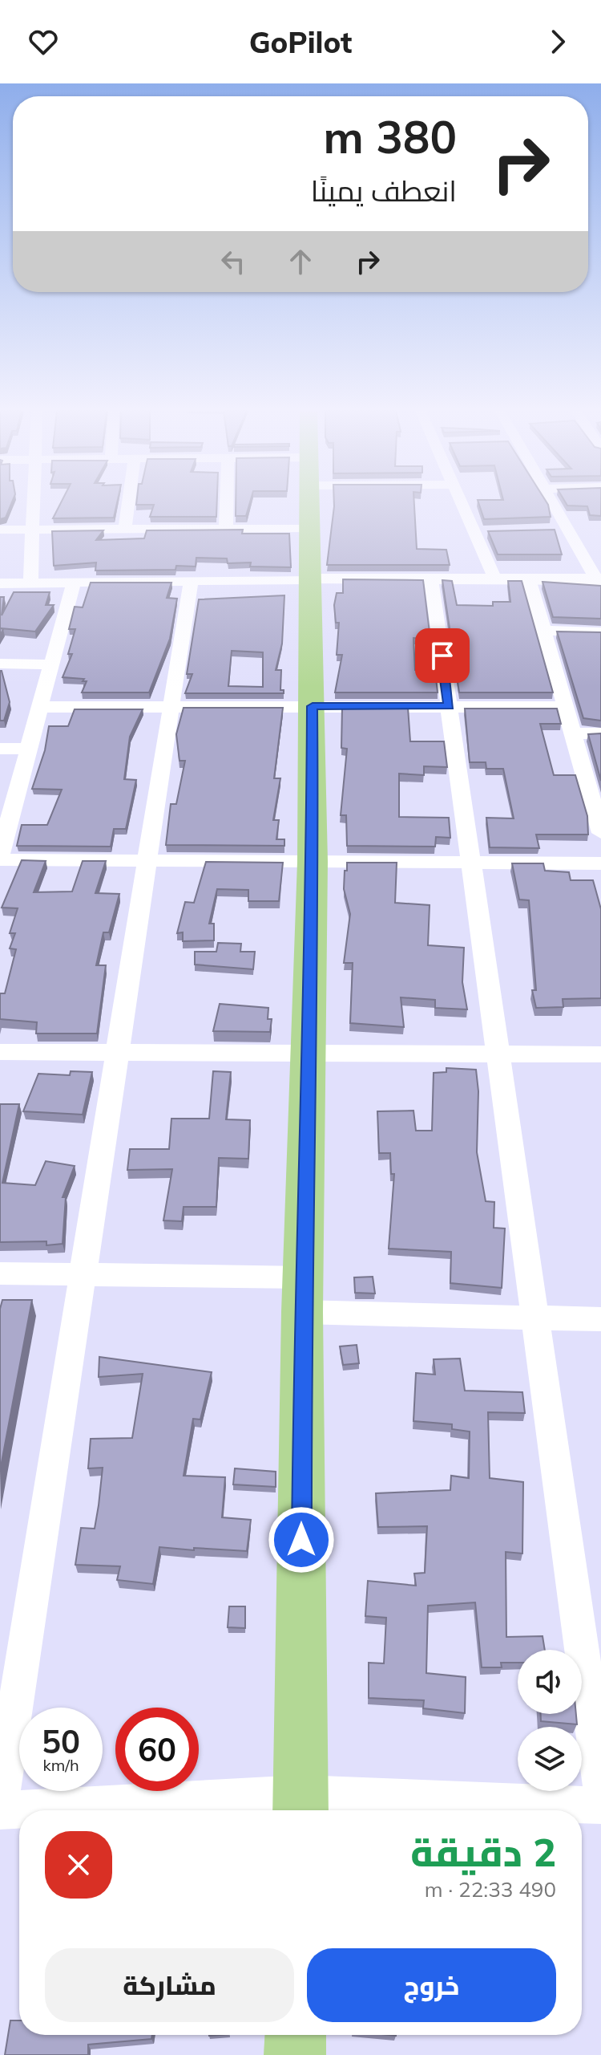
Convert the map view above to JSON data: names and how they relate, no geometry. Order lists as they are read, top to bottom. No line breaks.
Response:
{"page":{"header":"GoPilot","turn":["380 m","انعطف يمينًا"],"speed":"50 km/h","limit":"60","heading":["2 دقيقة","490 m · 22:33"],"buttons":["خروج","مشاركة"]}}
